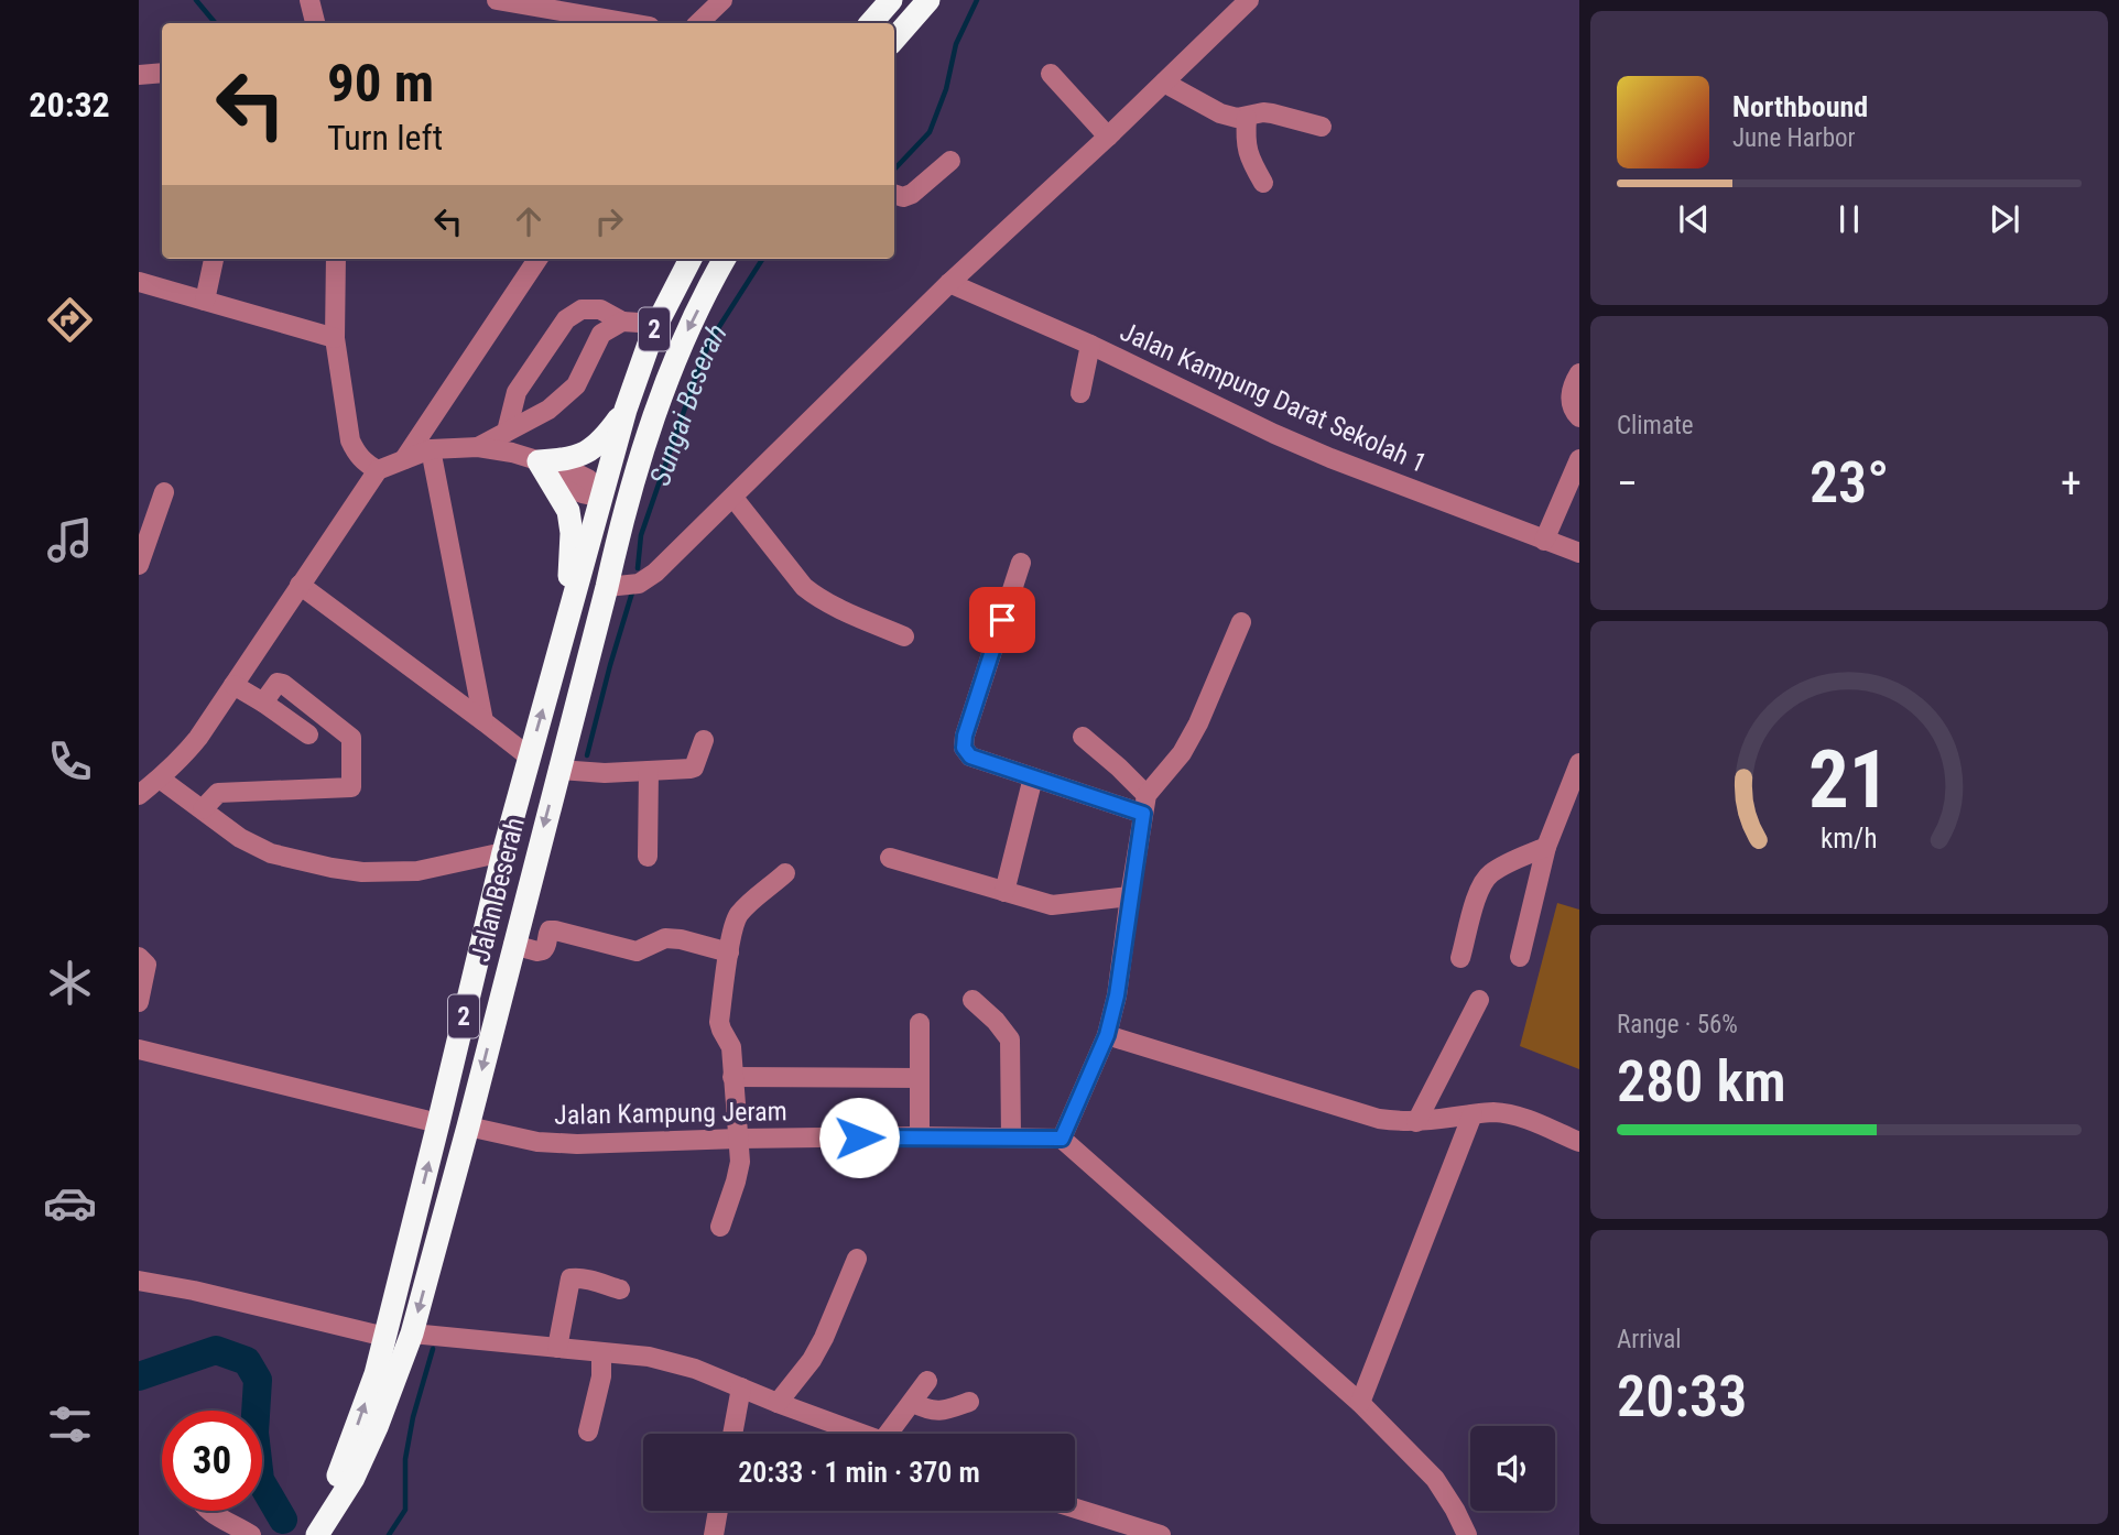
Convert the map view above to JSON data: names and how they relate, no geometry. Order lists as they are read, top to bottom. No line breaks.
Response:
{"streets":{"highway":["2","Jalan Beserah"],"street":["Jalan Kampung Darat Sekolah 1","Jalan Kampung Jeram"]},"crossings":[["Jalan Beserah","Jalan Kampung Jeram"]],"water":["Sungai Beserah"],"page":{"tabs":"20:32","turn":["90 m","Turn left"],"song":["Northbound","June Harbor"],"tile":["Climate",["Range · 56%","280 km"],["Arrival","20:33"]],"heat":["−","23°","+"],"limit":"30","trip":"20:33 · 1 min · 370 m","gauge":["21","km/h"]}}
